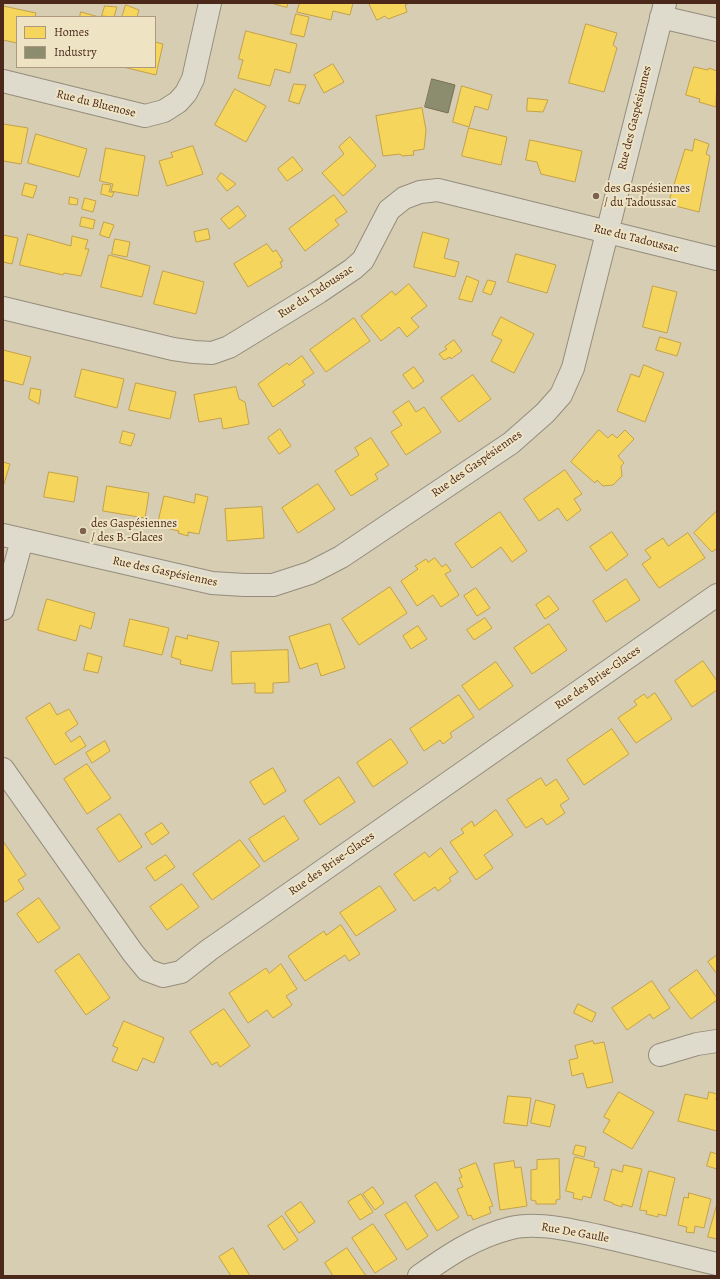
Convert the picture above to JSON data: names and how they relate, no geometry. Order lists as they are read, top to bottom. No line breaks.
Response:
{"streets":{"street":["Rue du Bluenose","Rue des Gaspésiennes","Rue du Tadoussac","Rue des Brise-Glaces","Rue De Gaulle"]},"crossings":[["Rue des Gaspésiennes","Rue du Tadoussac"]],"places":["des Gaspésiennes / du Tadoussac","des Gaspésiennes / des B.-Glaces"],"legend":["Homes","Industry"]}
